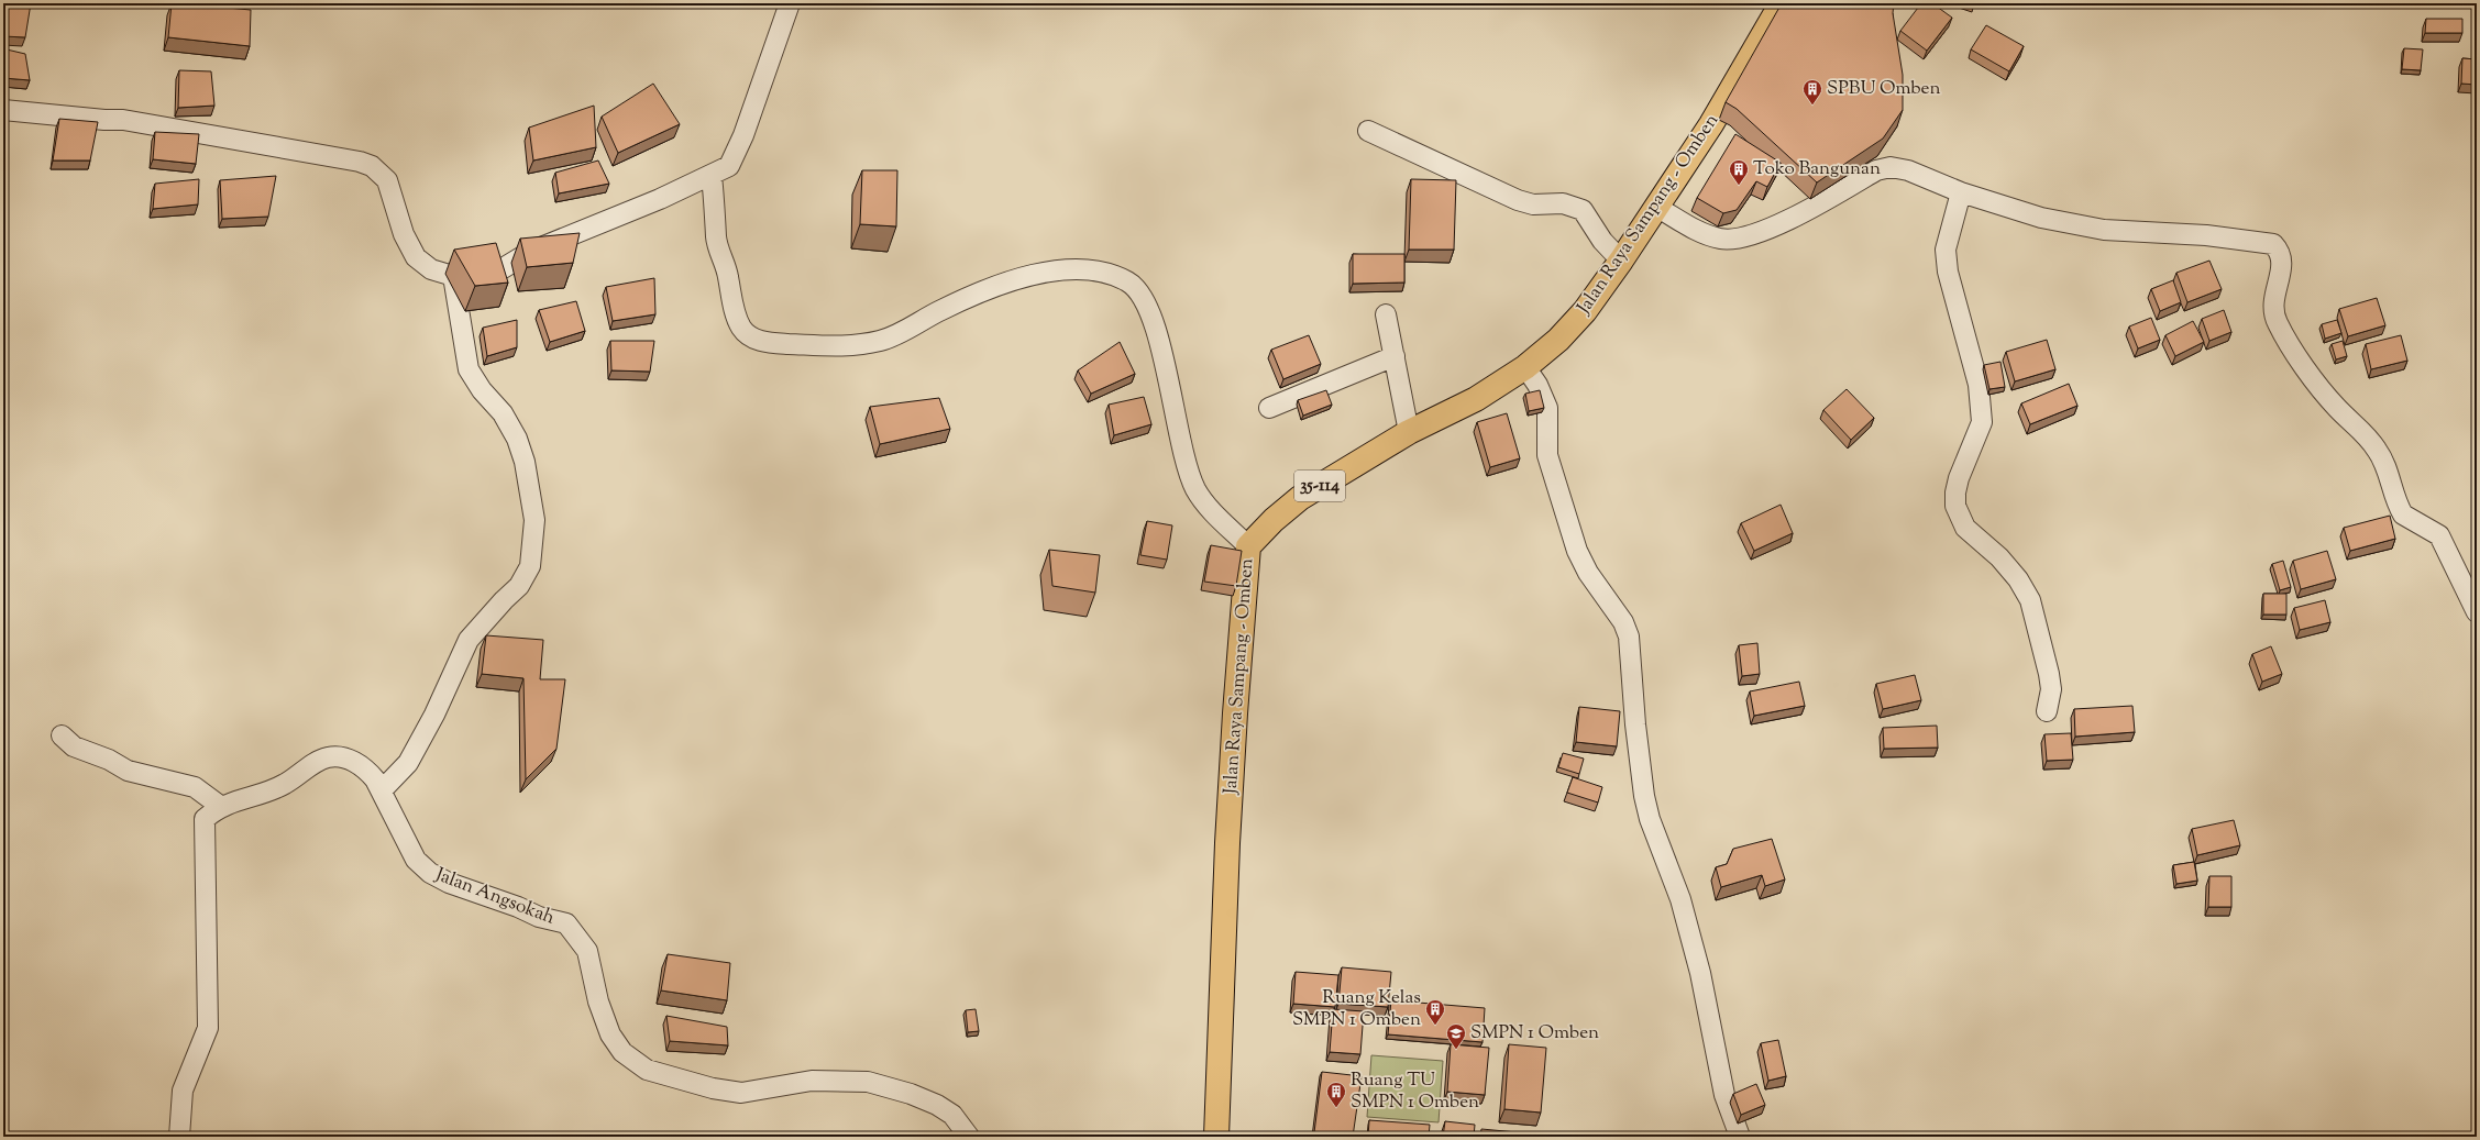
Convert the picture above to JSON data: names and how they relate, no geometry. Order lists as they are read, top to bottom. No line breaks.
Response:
{"streets":{"main road":["Jalan Raya Sampang - Omben","35-114"],"street":["Jalan Angsokah"]},"places":{"building":["SPBU Omben","Toko Bangunan","Ruang Kelas SMPN 1 Omben","Ruang TU SMPN 1 Omben"],"school or university":["SMPN 1 Omben"]}}
